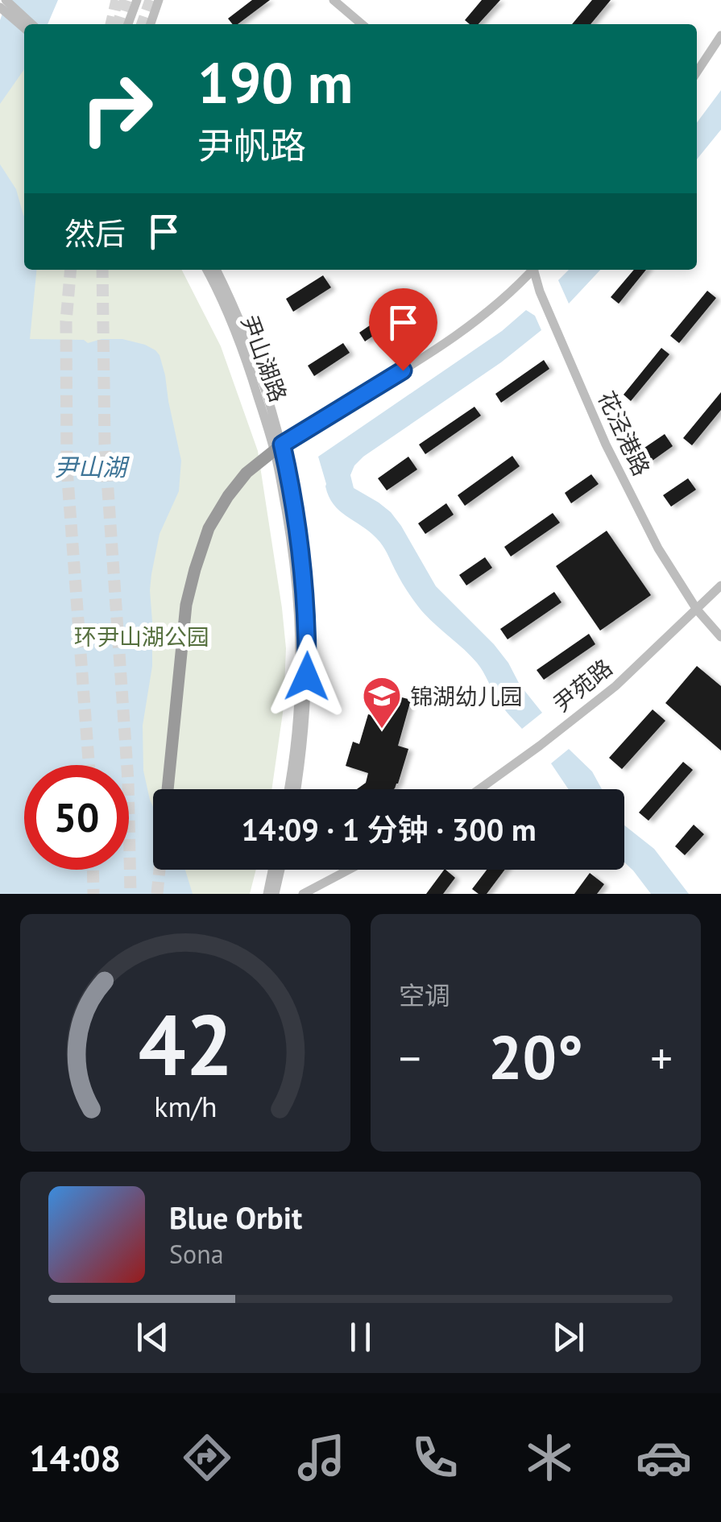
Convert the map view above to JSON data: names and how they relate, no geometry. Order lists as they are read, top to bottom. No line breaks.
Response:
{"streets":{"main road":["尹山湖路","花泾港路","尹苑路"]},"crossings":[["花泾港路","尹苑路"]],"water":["尹山湖"],"parks":["环尹山湖公园"],"places":{"school or university":["锦湖幼儿园"]},"page":{"turn":["190 m","尹帆路"],"then":"然后","limit":"50","trip":"14:09 · 1 分钟 · 300 m","tile":"空调","heat":["−","20°","+"],"song":["Blue Orbit","Sona"],"tabs":"14:08","gauge":["42","km/h"]}}
